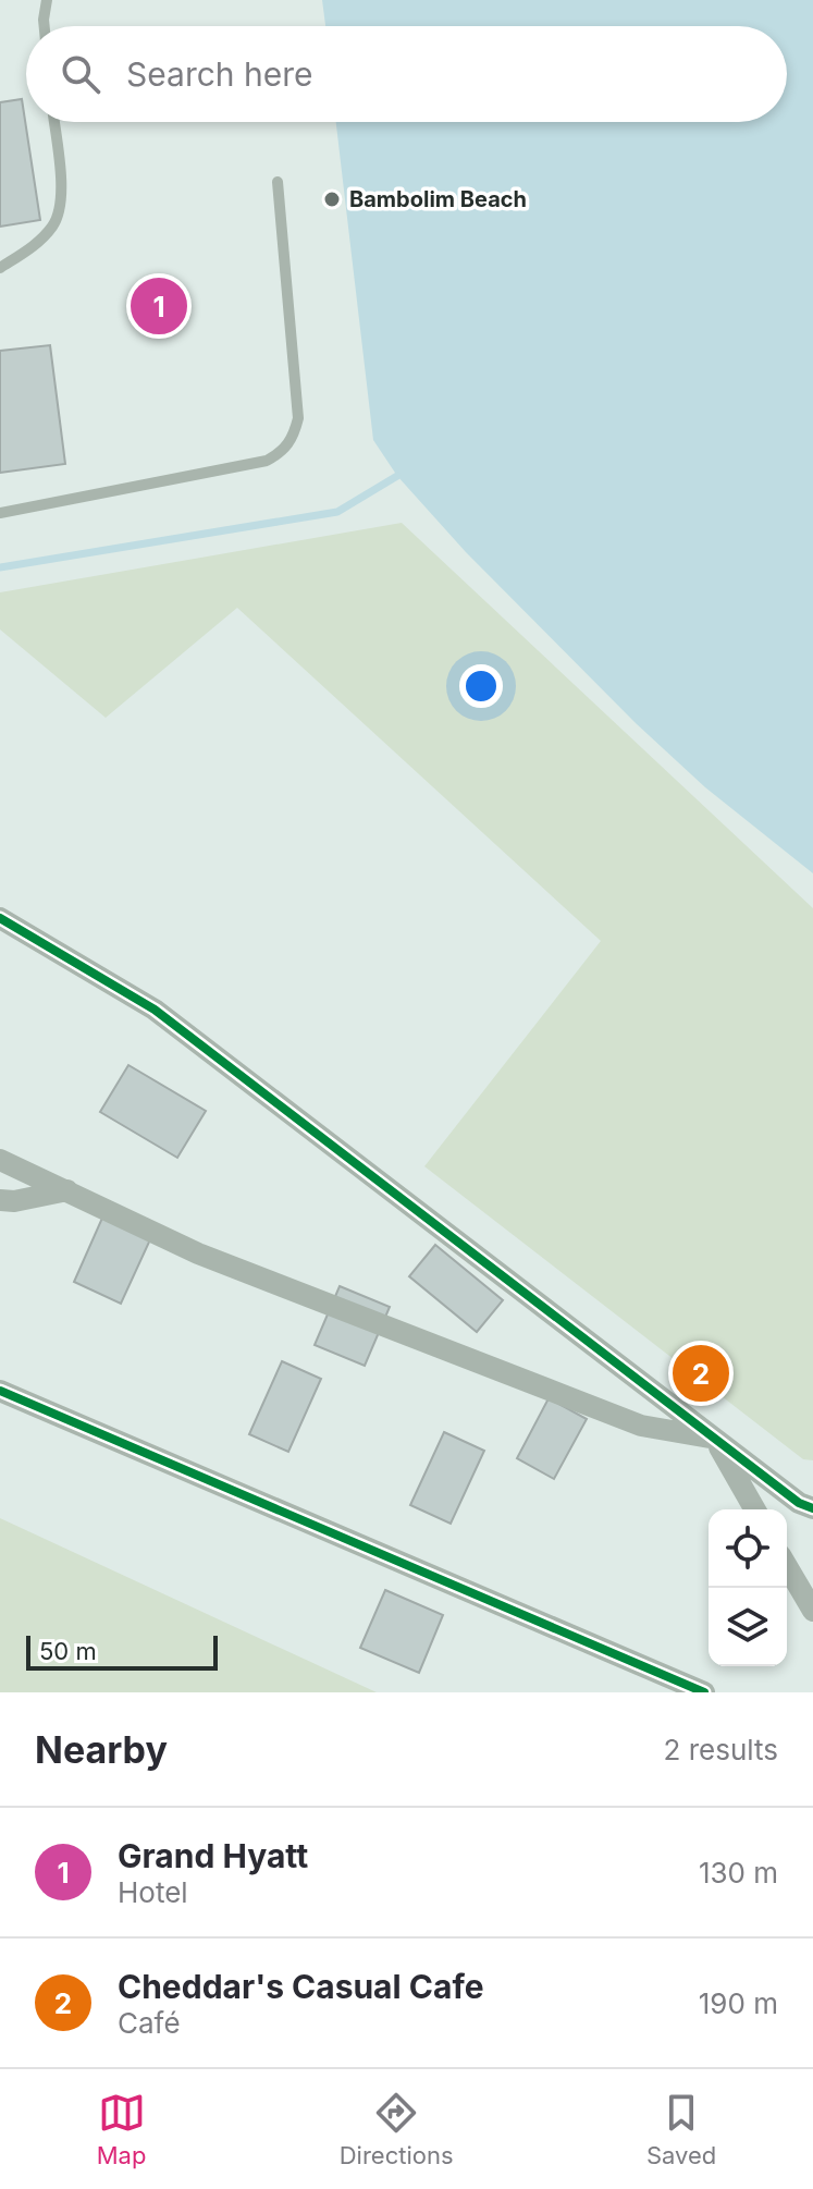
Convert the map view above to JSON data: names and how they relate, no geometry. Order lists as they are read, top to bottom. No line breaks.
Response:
{"places":["Bambolim Beach"],"scale_bar":"50 m","page":{"search":"Search here","pins":["1","2"],"scale":"50 m","heading":["Nearby","2 results"],"list":[{"mark":"1","name":"Grand Hyatt","note":"Hotel","value":"130 m"},{"mark":"2","name":"Cheddar's Casual Cafe","note":"Café","value":"190 m"}],"nav":["Map","Directions","Saved"]}}
